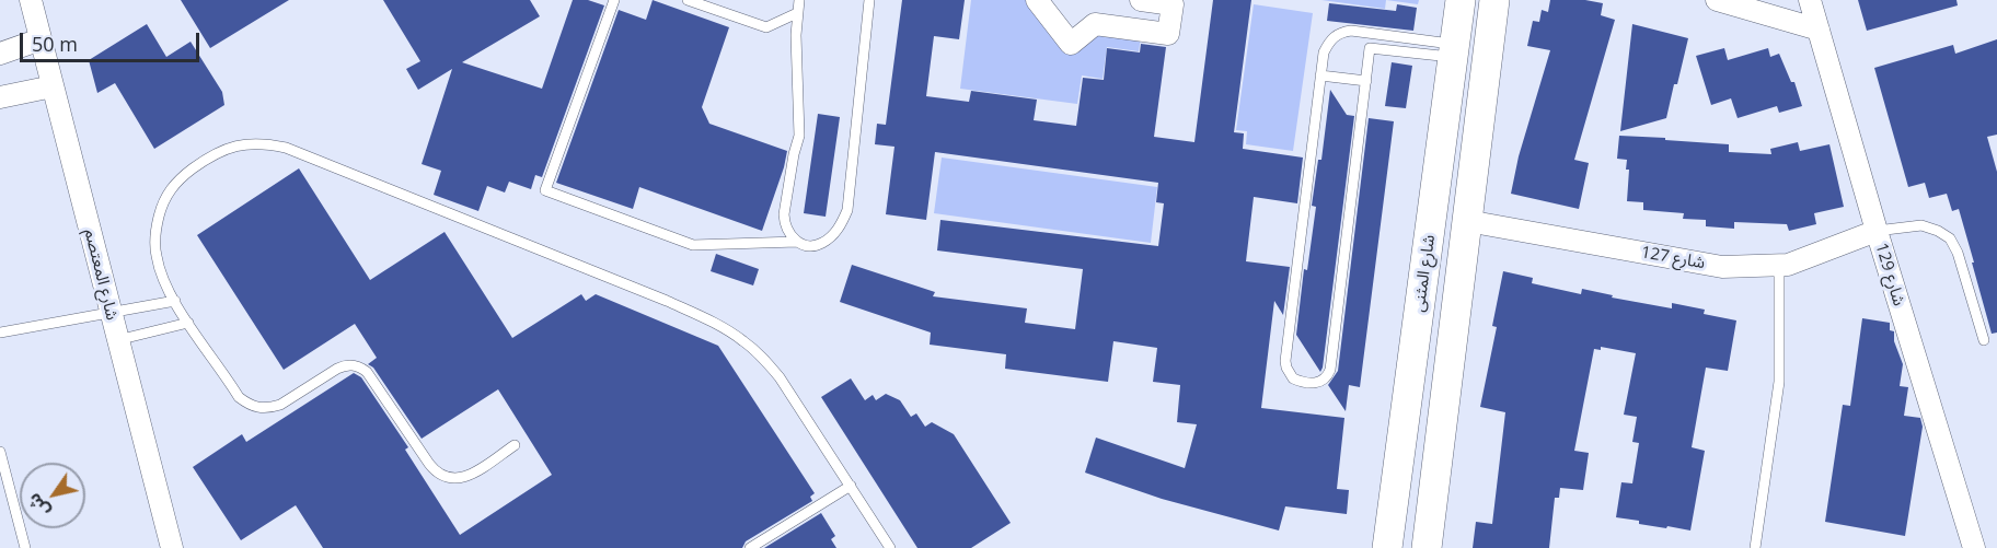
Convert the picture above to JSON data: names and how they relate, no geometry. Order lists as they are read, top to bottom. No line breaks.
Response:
{"streets":{"street":["شارع 127","شارع المثنى","شارع المعتصم","شارع 129"]},"crossings":[["شارع 127","شارع 129"]],"scale_bar":"50 m","north":"bottom left"}
